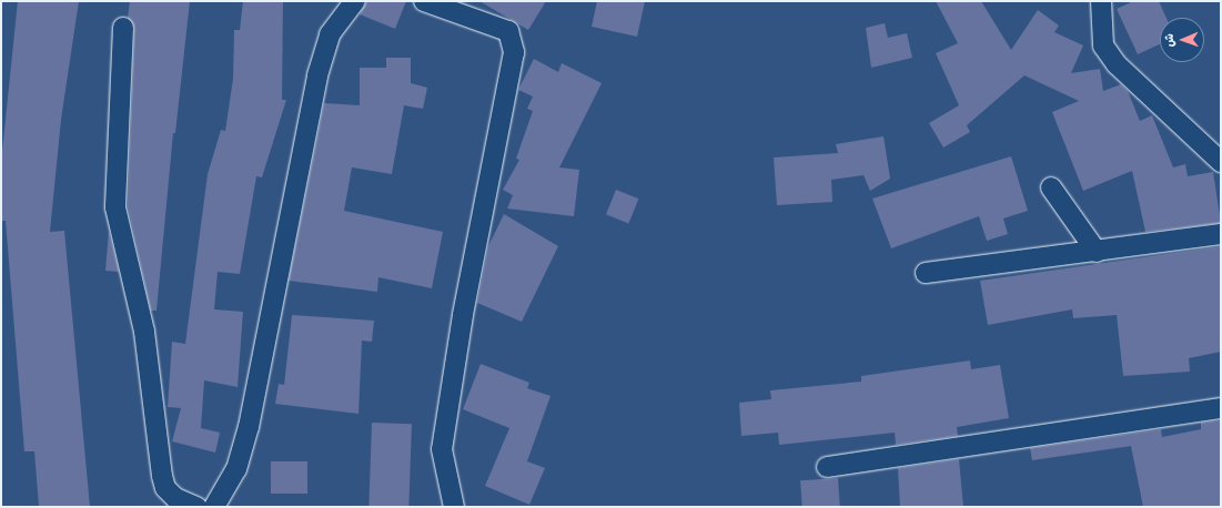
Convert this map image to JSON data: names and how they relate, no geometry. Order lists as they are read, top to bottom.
{
  "north": "left"
}
